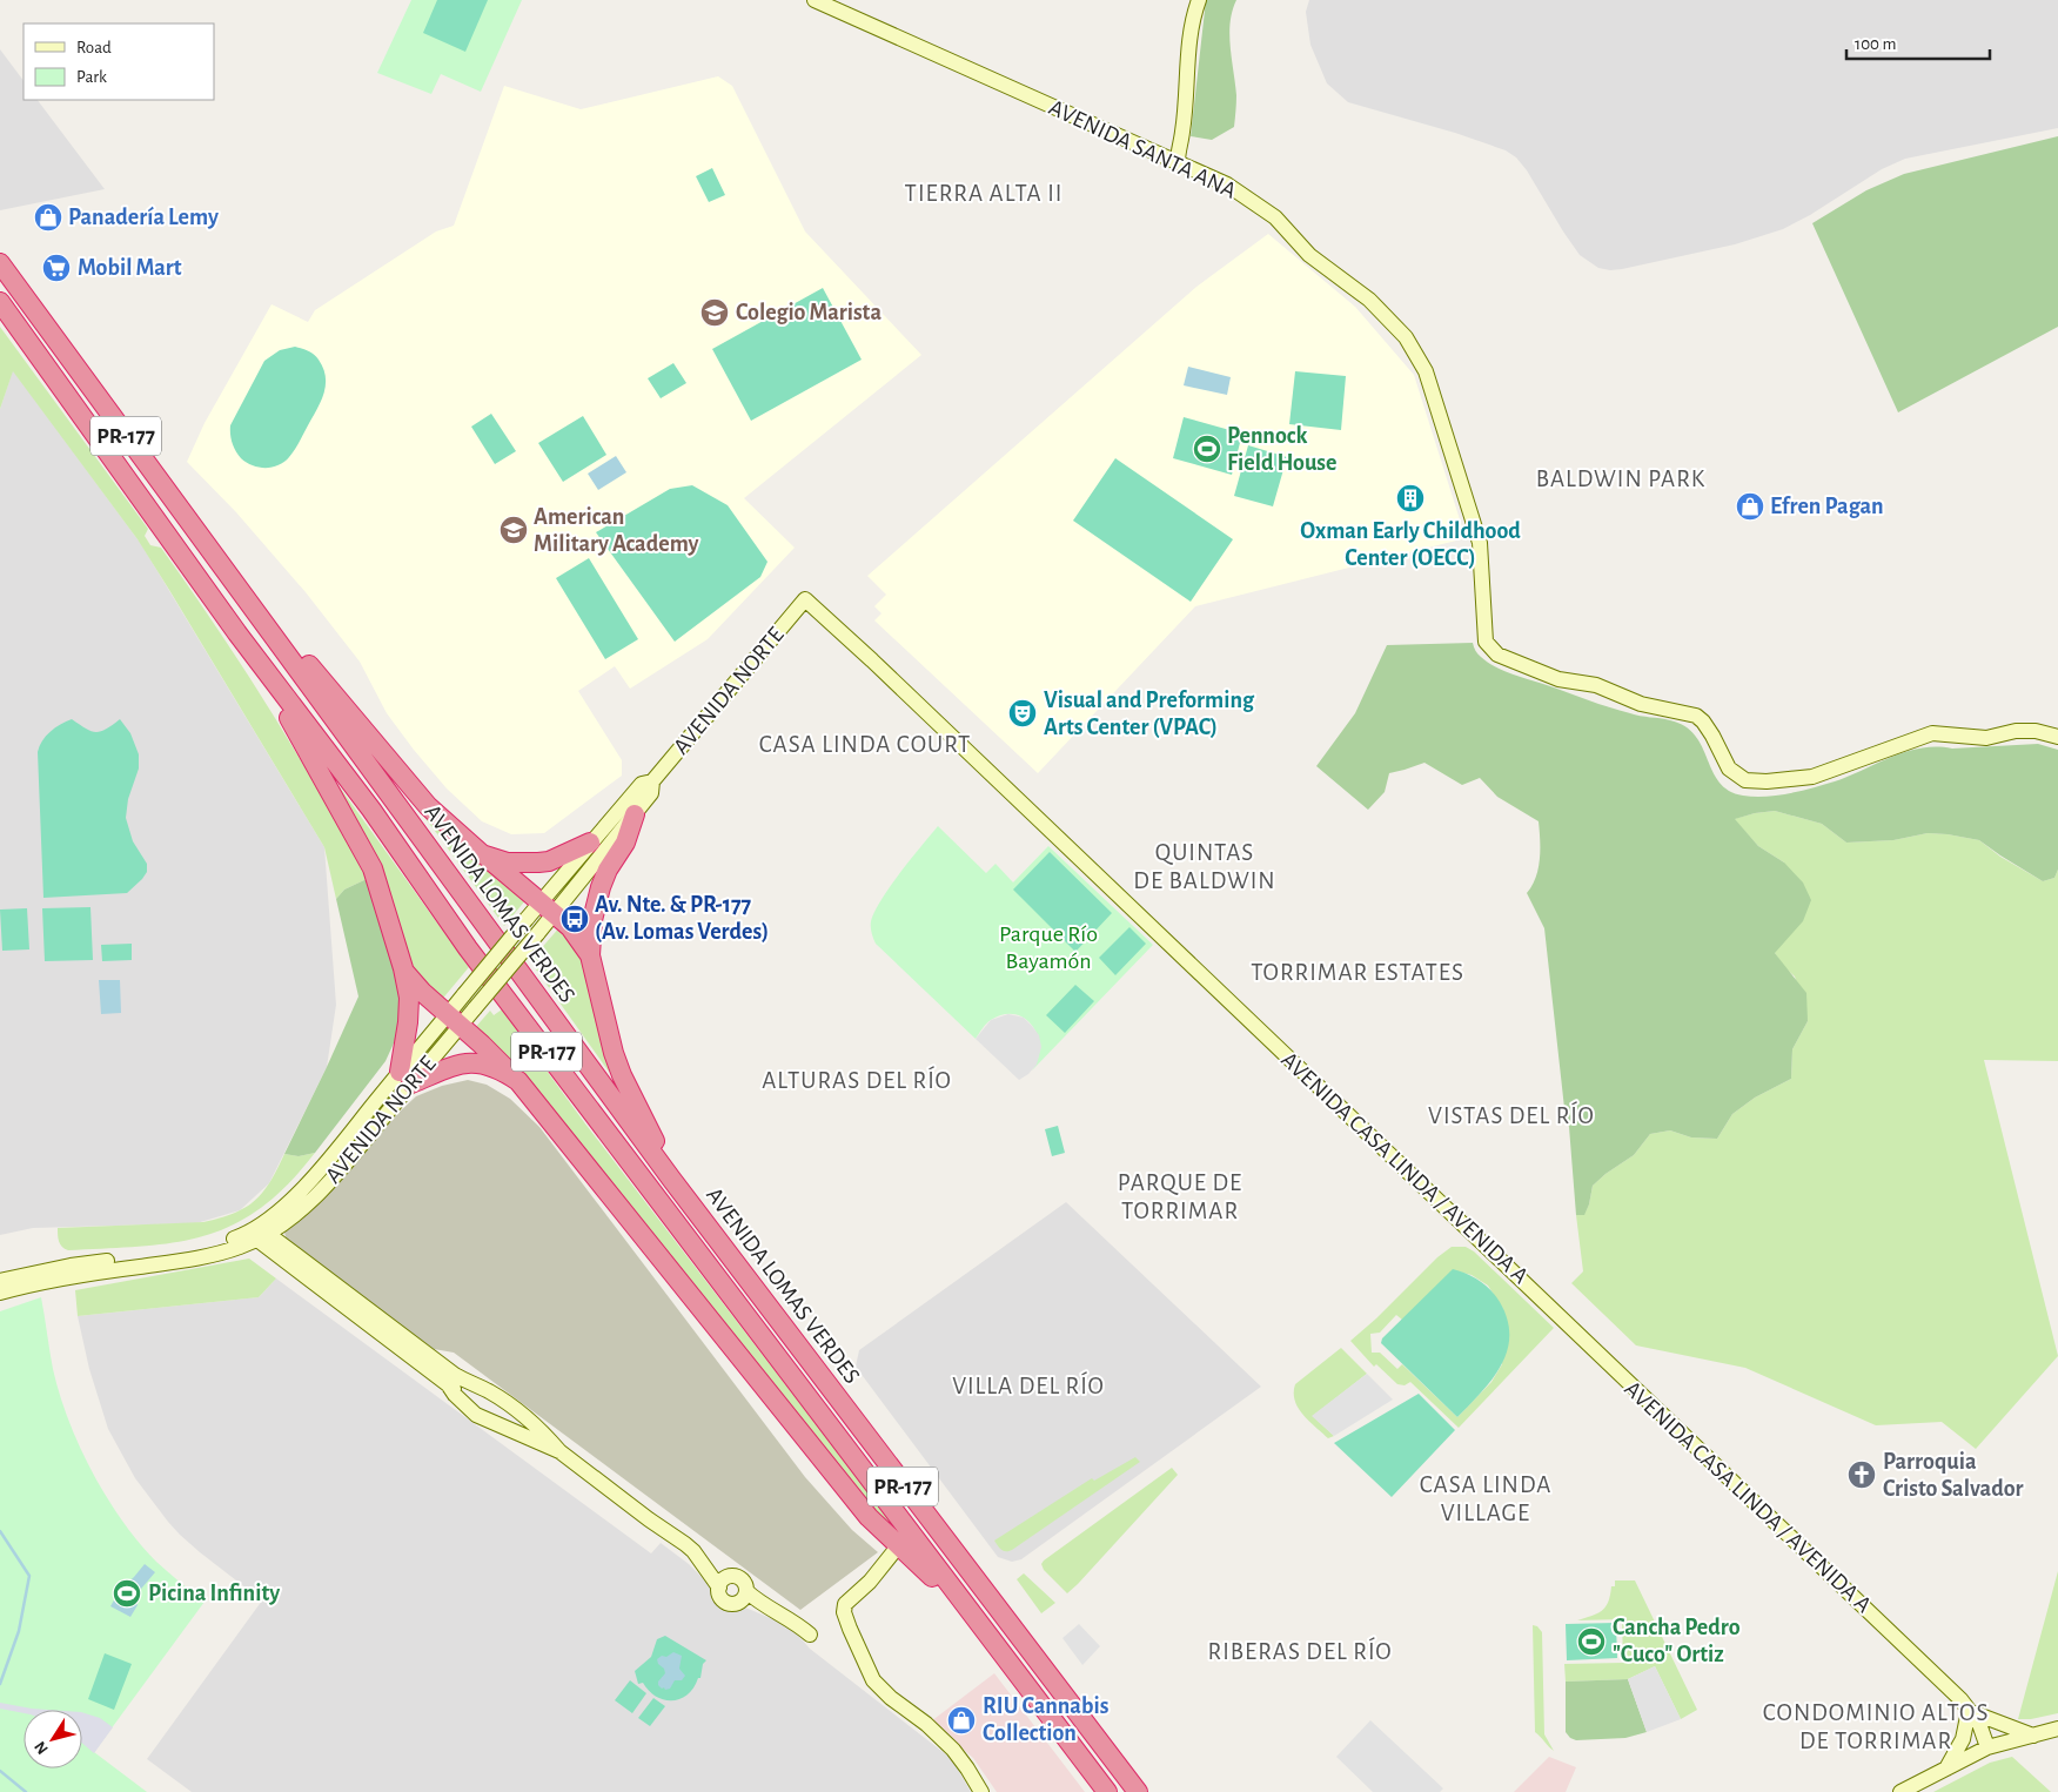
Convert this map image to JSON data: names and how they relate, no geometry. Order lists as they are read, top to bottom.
{
  "streets": {
    "highway": ["PR-177", "AVENIDA LOMAS VERDES"],
    "street": ["AVENIDA SANTA ANA", "AVENIDA NORTE", "AVENIDA CASA LINDA / AVENIDA A"]
  },
  "crossings": [
    ["AVENIDA NORTE", "AVENIDA CASA LINDA / AVENIDA A"]
  ],
  "districts": [
    "TIERRA ALTA II",
    "BALDWIN PARK",
    "CASA LINDA COURT",
    "QUINTAS DE BALDWIN",
    "TORRIMAR ESTATES",
    "ALTURAS DEL RÍO",
    "VISTAS DEL RÍO",
    "PARQUE DE TORRIMAR",
    "VILLA DEL RÍO",
    "CASA LINDA VILLAGE",
    "RIBERAS DEL RÍO",
    "CONDOMINIO ALTOS DE TORRIMAR"
  ],
  "parks": ["Parque Río Bayamón"],
  "places": {
    "shop": ["Panadería Lemy", "Efren Pagan", "RIU Cannabis Collection"],
    "supermarket": ["Mobil Mart"],
    "school or university": ["Colegio Marista", "American Military Academy"],
    "sports": ["Pennock Field House", "Picina Infinity", "Cancha Pedro \"Cuco\" Ortiz"],
    "building": ["Oxman Early Childhood Center (OECC)"],
    "theatre": ["Visual and Preforming Arts Center (VPAC)"],
    "bus stop": ["Av. Nte. & PR-177 (Av. Lomas Verdes)"],
    "church": ["Parroquia Cristo Salvador"]
  },
  "legend": ["Road", "Park"],
  "scale_bar": "100 m",
  "north": "bottom left"
}
